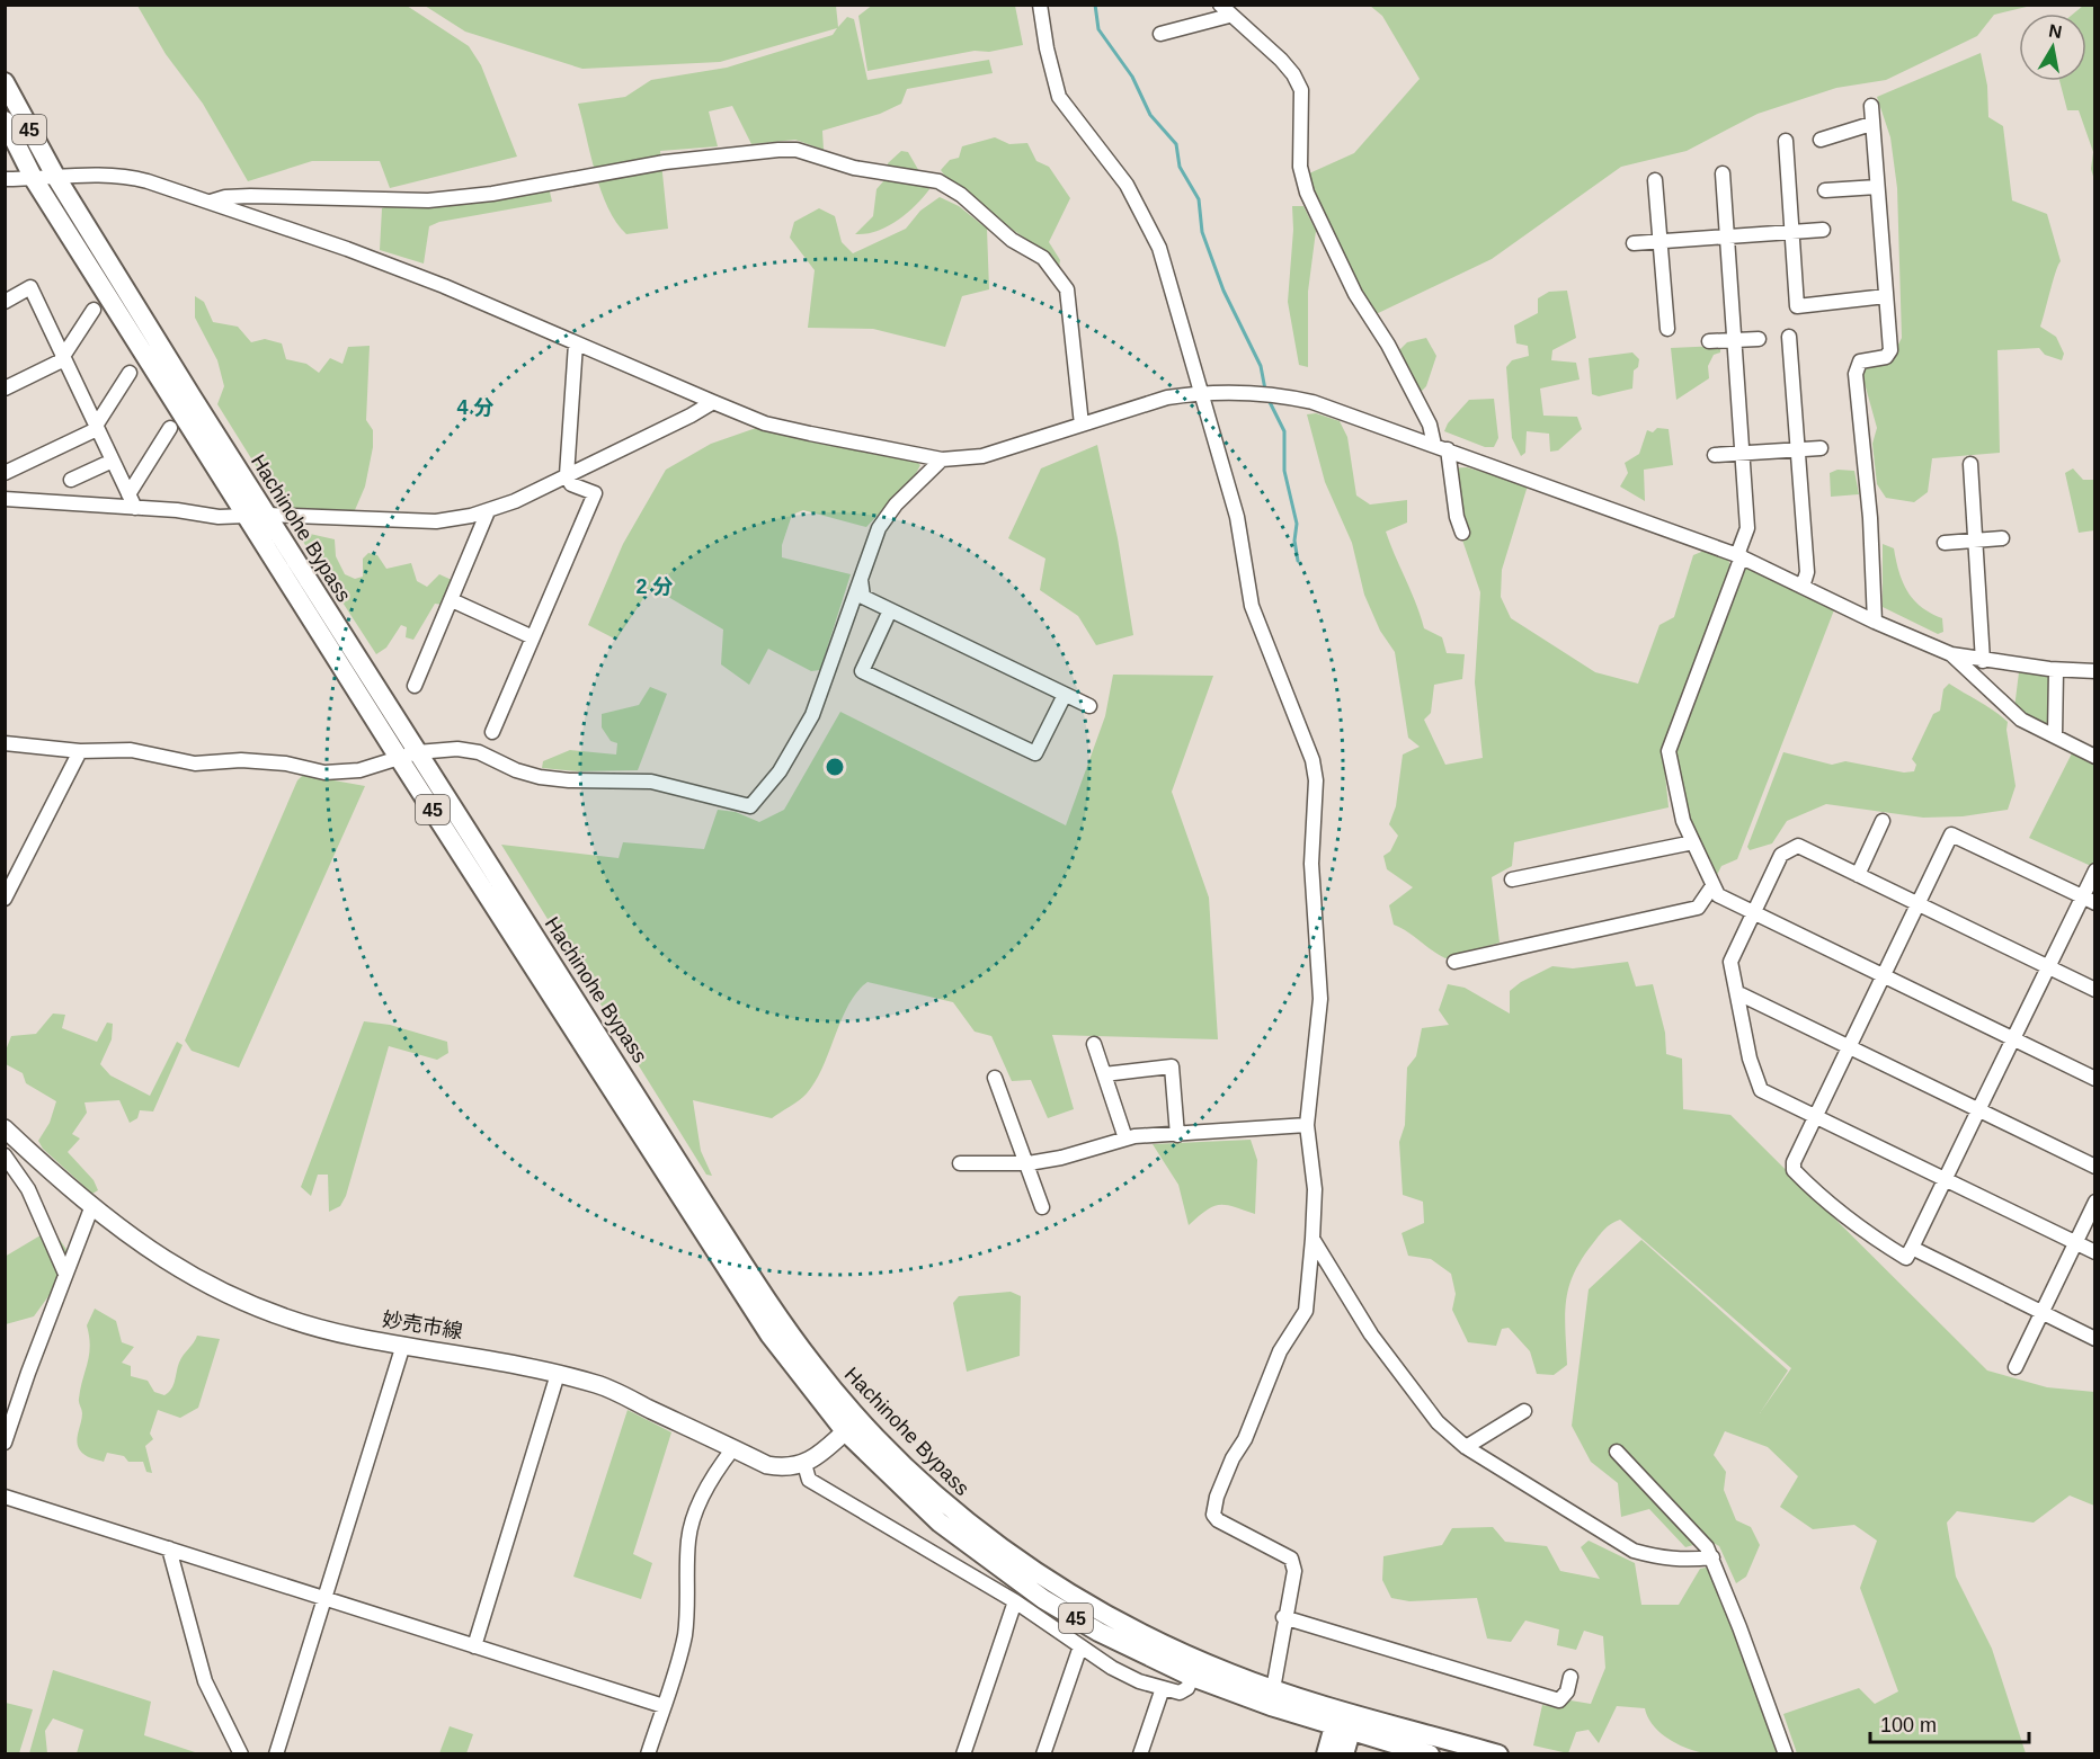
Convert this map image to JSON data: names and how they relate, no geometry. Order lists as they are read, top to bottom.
{
  "streets": {
    "highway": ["45", "Hachinohe Bypass"],
    "main road": ["妙売市線"]
  },
  "crossings": [
    ["45", "Hachinohe Bypass"]
  ],
  "scale_bar": "100 m",
  "north": "top",
  "rings": ["4 分", "2 分"]
}
